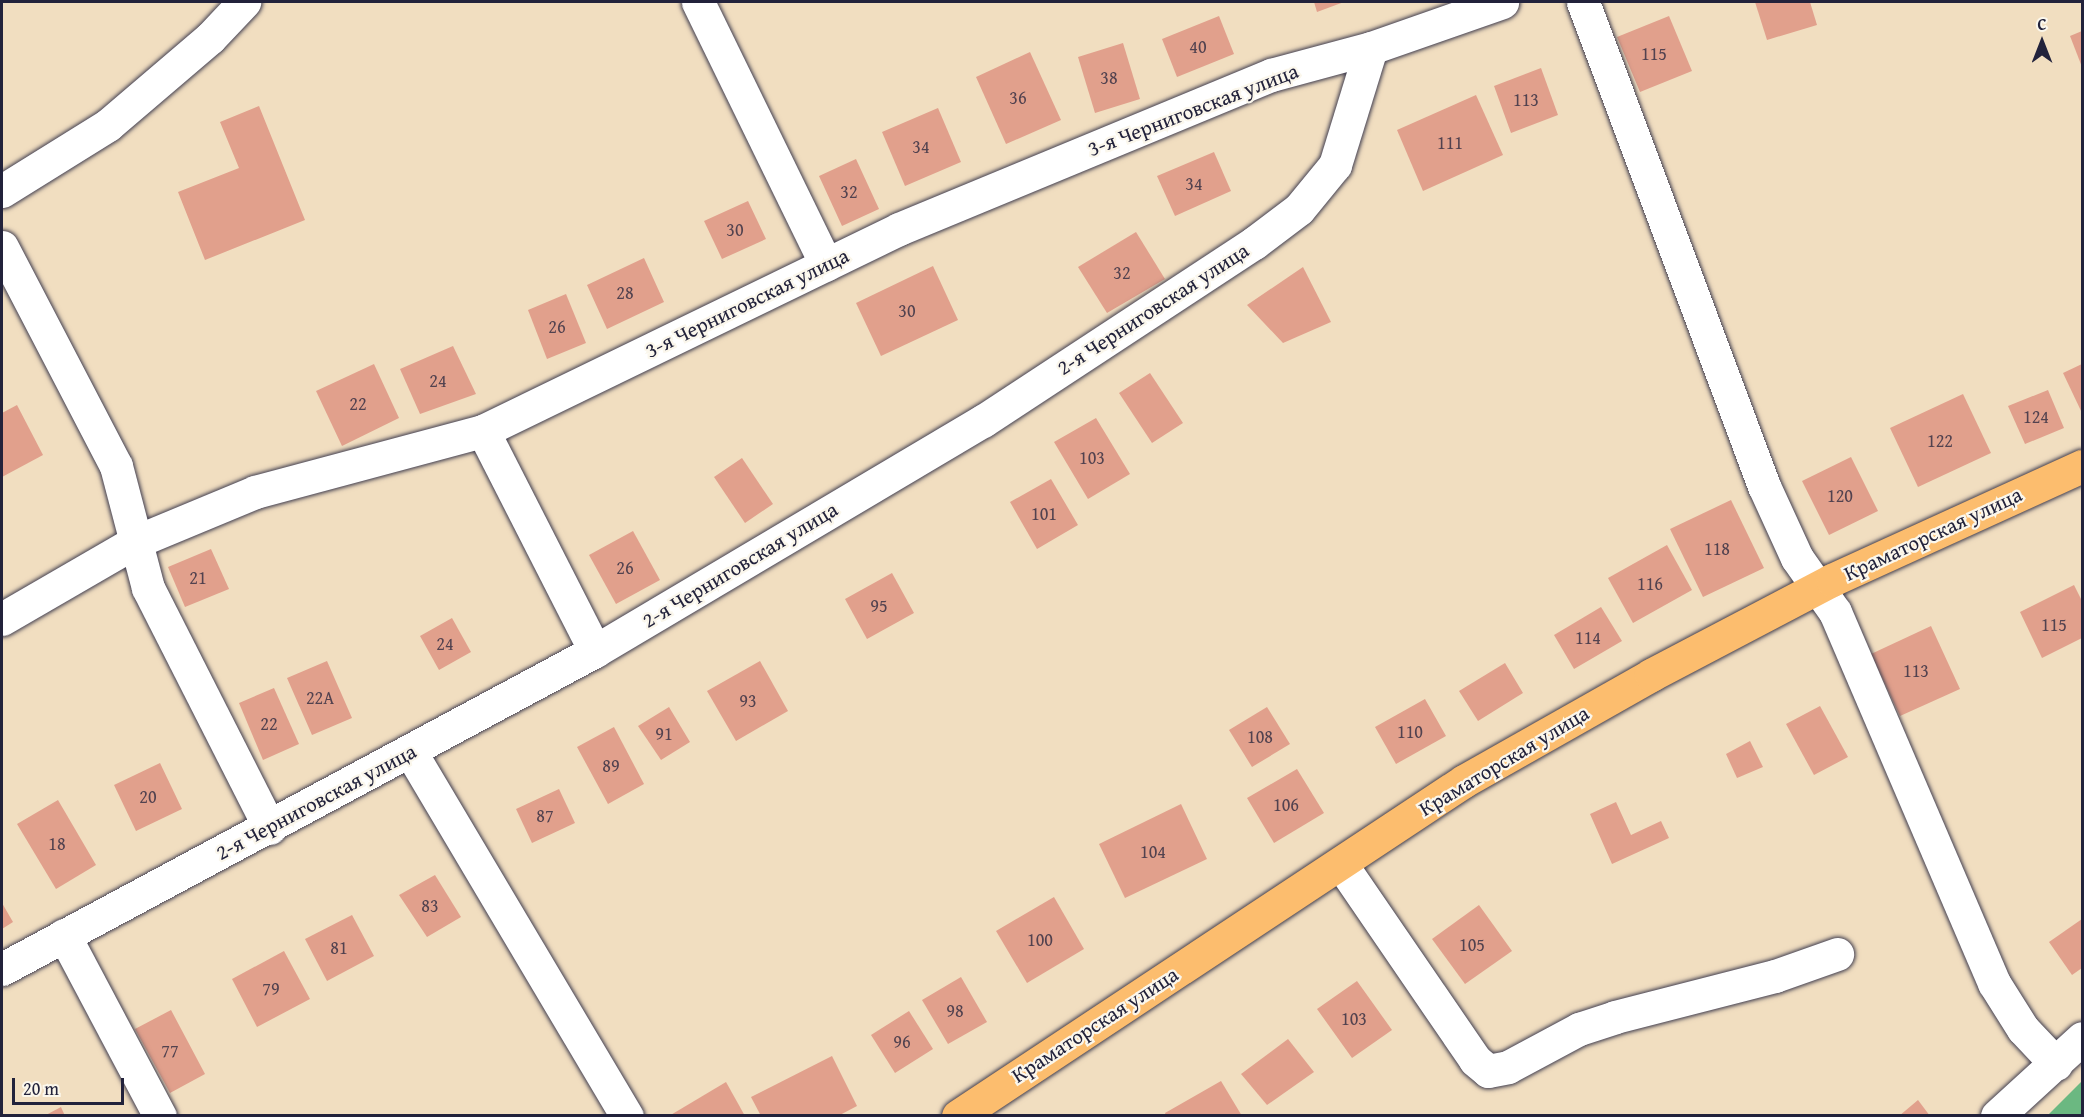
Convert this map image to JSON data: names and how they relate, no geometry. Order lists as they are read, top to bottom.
{
  "streets": {
    "main road": ["Краматорская улица"],
    "street": ["3-я Черниговская улица", "2-я Черниговская улица"]
  },
  "crossings": [
    ["3-я Черниговская улица", "2-я Черниговская улица"]
  ],
  "house_numbers": [
    "40",
    "115",
    "38",
    "36",
    "113",
    "111",
    "34",
    "34",
    "32",
    "30",
    "32",
    "28",
    "30",
    "26",
    "24",
    "22",
    "124",
    "122",
    "103",
    "120",
    "101",
    "118",
    "26",
    "21",
    "116",
    "95",
    "115",
    "114",
    "24",
    "113",
    "22А",
    "93",
    "22",
    "110",
    "91",
    "108",
    "89",
    "20",
    "106",
    "87",
    "18",
    "104",
    "83",
    "100",
    "105",
    "81",
    "79",
    "98",
    "103",
    "96",
    "77"
  ],
  "scale_bar": "20 m",
  "north": "top"
}
